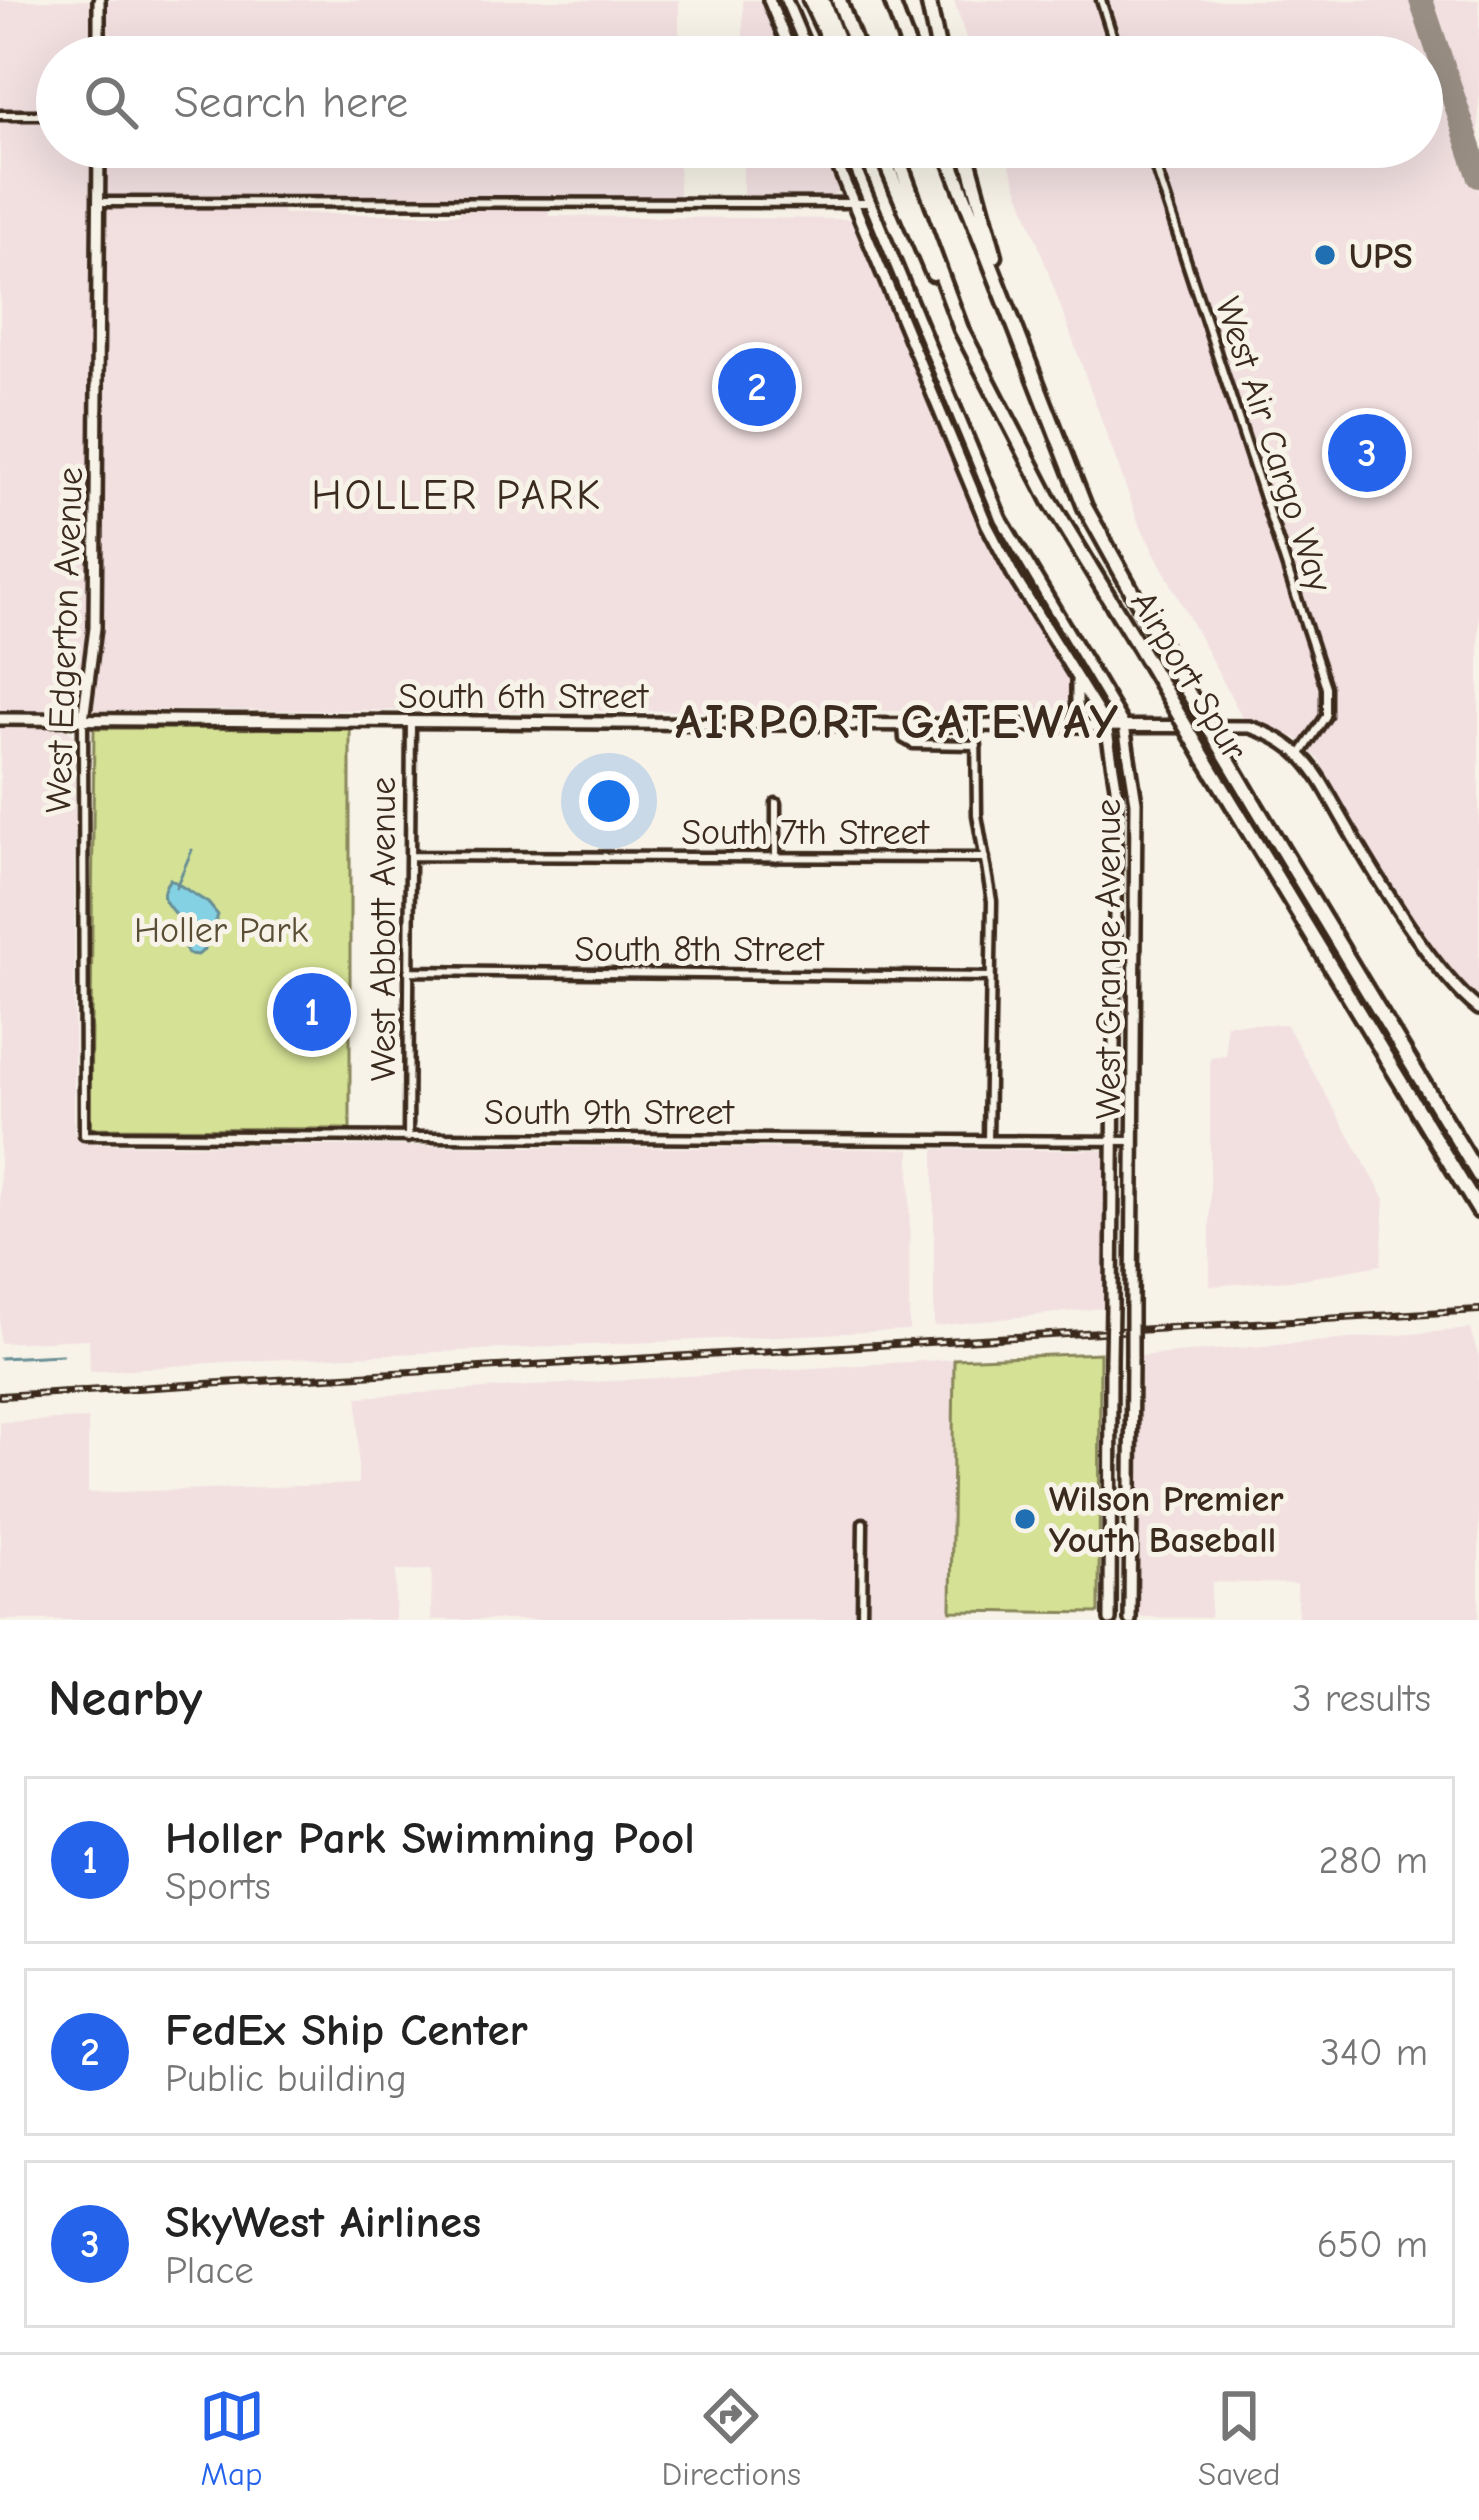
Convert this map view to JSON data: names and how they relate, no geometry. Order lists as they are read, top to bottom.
{
  "streets": {
    "highway": ["Airport Spur"],
    "street": [
      "West Air Cargo Way",
      "West Edgerton Avenue",
      "South 6th Street",
      "South 7th Street",
      "West Abbott Avenue",
      "South 8th Street",
      "West Grange Avenue",
      "South 9th Street"
    ]
  },
  "crossings": [
    ["West Air Cargo Way", "South 6th Street"],
    ["West Edgerton Avenue", "South 6th Street"],
    ["West Edgerton Avenue", "South 9th Street"],
    ["South 6th Street", "West Abbott Avenue"],
    ["South 6th Street", "West Grange Avenue"],
    ["South 7th Street", "West Abbott Avenue"],
    ["West Abbott Avenue", "South 8th Street"],
    ["West Abbott Avenue", "South 9th Street"],
    ["West Grange Avenue", "South 9th Street"]
  ],
  "districts": ["HOLLER PARK", "AIRPORT GATEWAY"],
  "parks": ["Holler Park"],
  "places": ["UPS", "Wilson Premier Youth Baseball"],
  "page": {
    "search": "Search here",
    "pins": ["2", "3", "1"],
    "heading": ["Nearby", "3 results"],
    "list": [
      {
        "mark": "1",
        "name": "Holler Park Swimming Pool",
        "note": "Sports",
        "value": "280 m"
      },
      {
        "mark": "2",
        "name": "FedEx Ship Center",
        "note": "Public building",
        "value": "340 m"
      },
      {
        "mark": "3",
        "name": "SkyWest Airlines",
        "note": "Place",
        "value": "650 m"
      }
    ],
    "nav": ["Map", "Directions", "Saved"]
  }
}
